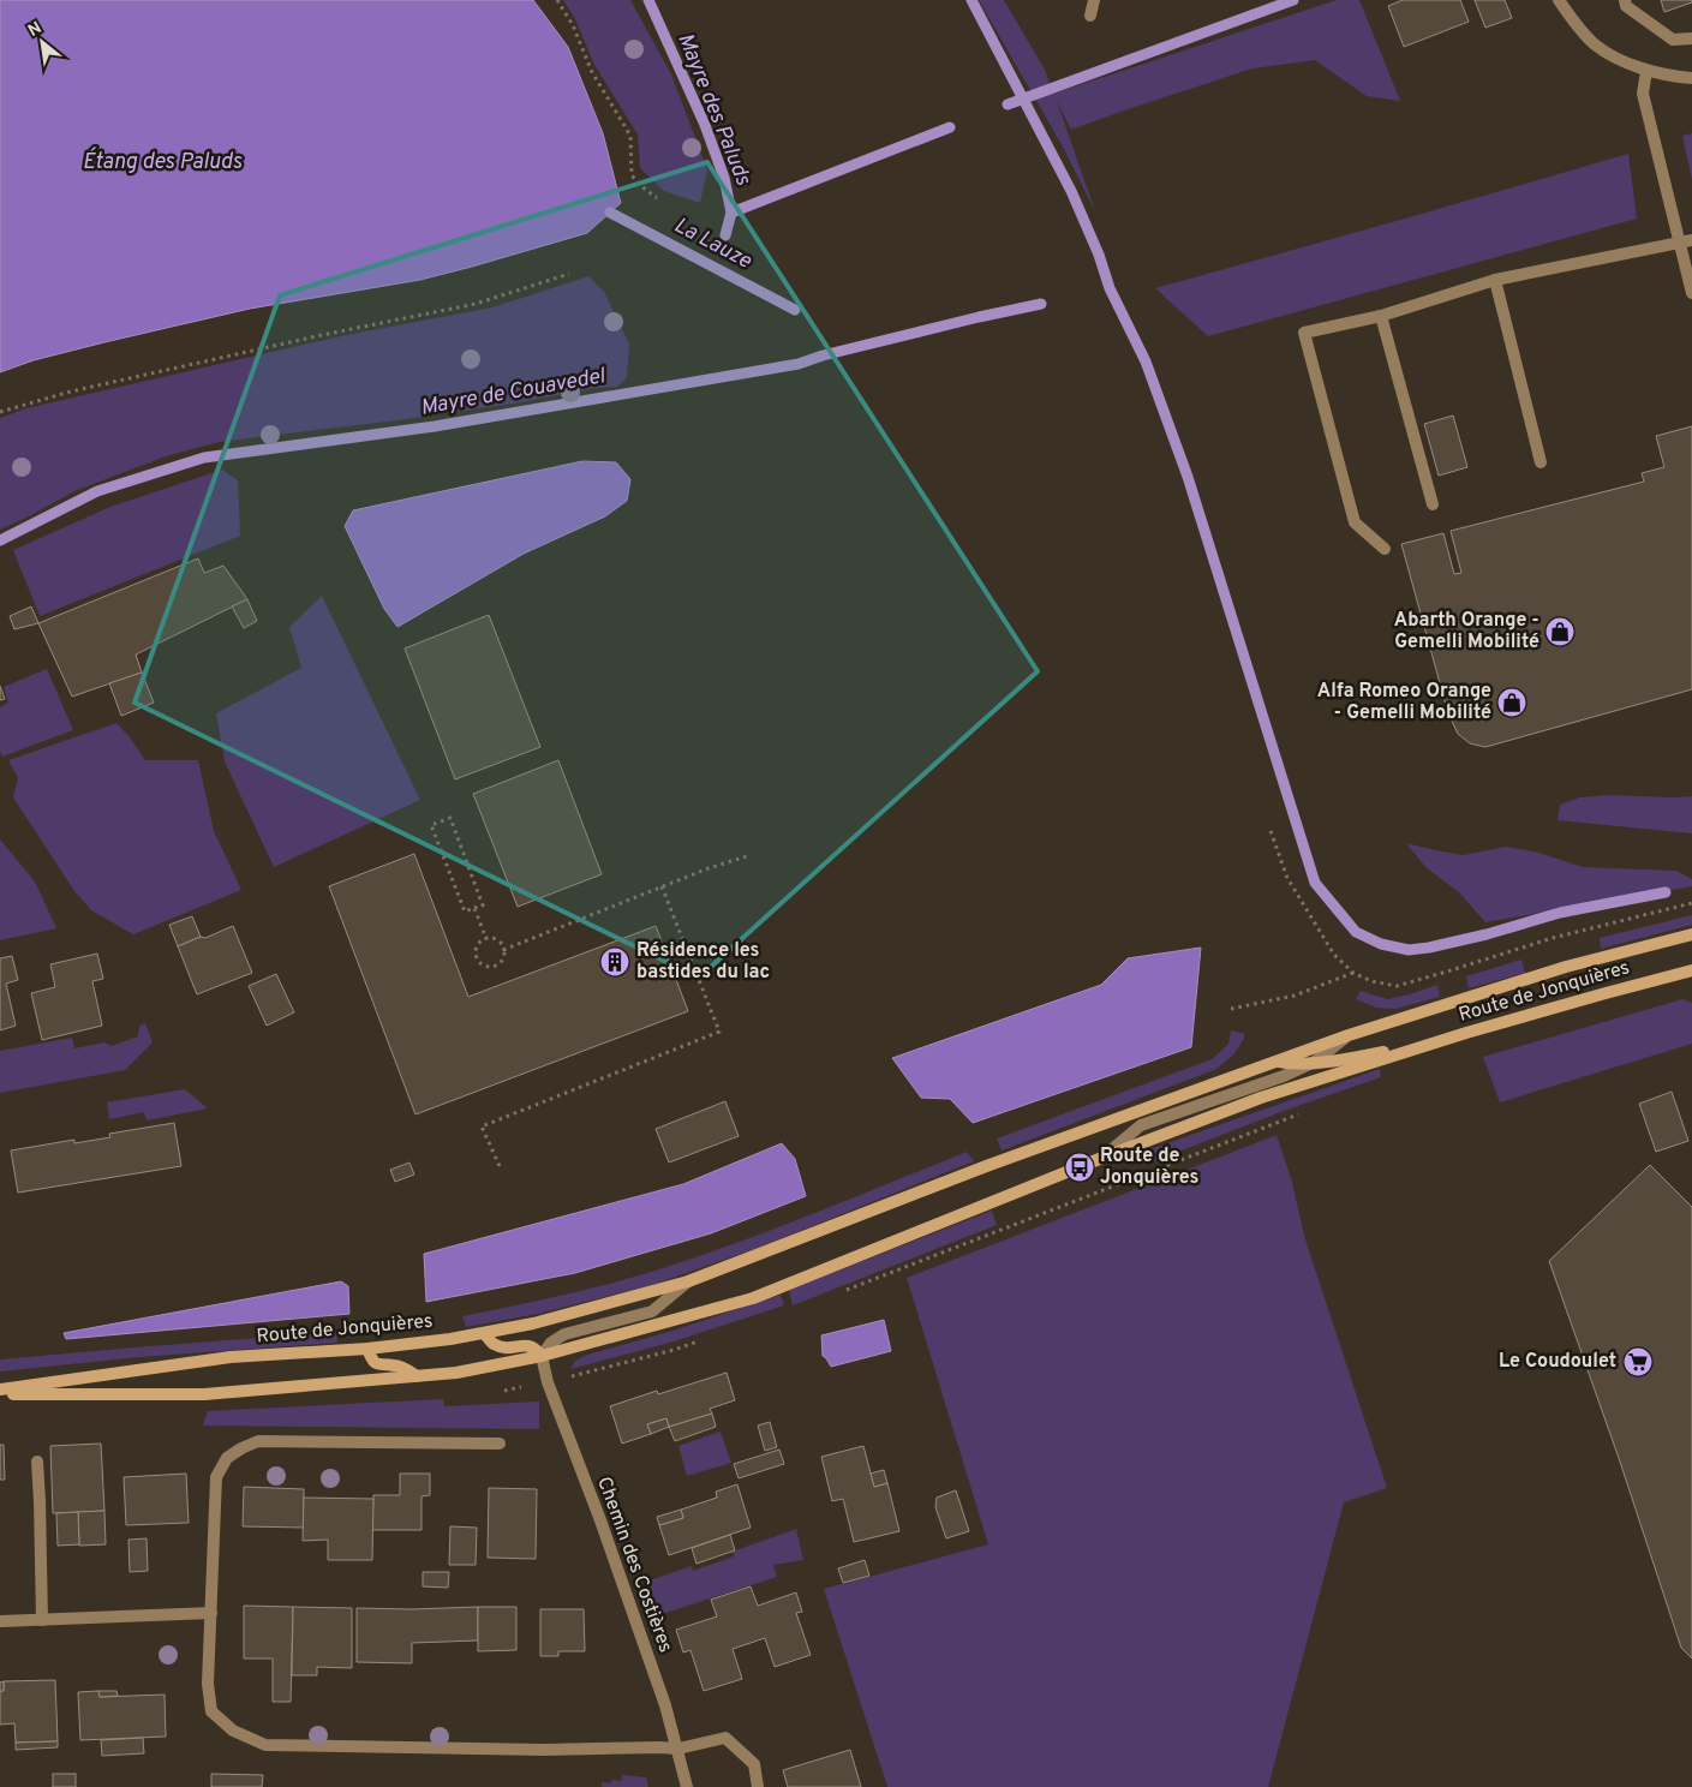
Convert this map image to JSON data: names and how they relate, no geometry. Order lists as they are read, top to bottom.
{
  "streets": {
    "main road": ["Route de Jonquières"],
    "street": ["Chemin des Costières"]
  },
  "crossings": [
    ["Route de Jonquières", "Chemin des Costières"]
  ],
  "water": [
    "Mayre des Paluds",
    "Étang des Paluds",
    "La Lauze",
    "Mayre de Couavedel"
  ],
  "places": {
    "shop": ["Abarth Orange - Gemelli Mobilité", "Alfa Romeo Orange - Gemelli Mobilité"],
    "building": ["Résidence les bastides du lac"],
    "bus stop": ["Route de Jonquières"],
    "supermarket": ["Le Coudoulet"]
  },
  "north": "top left"
}
